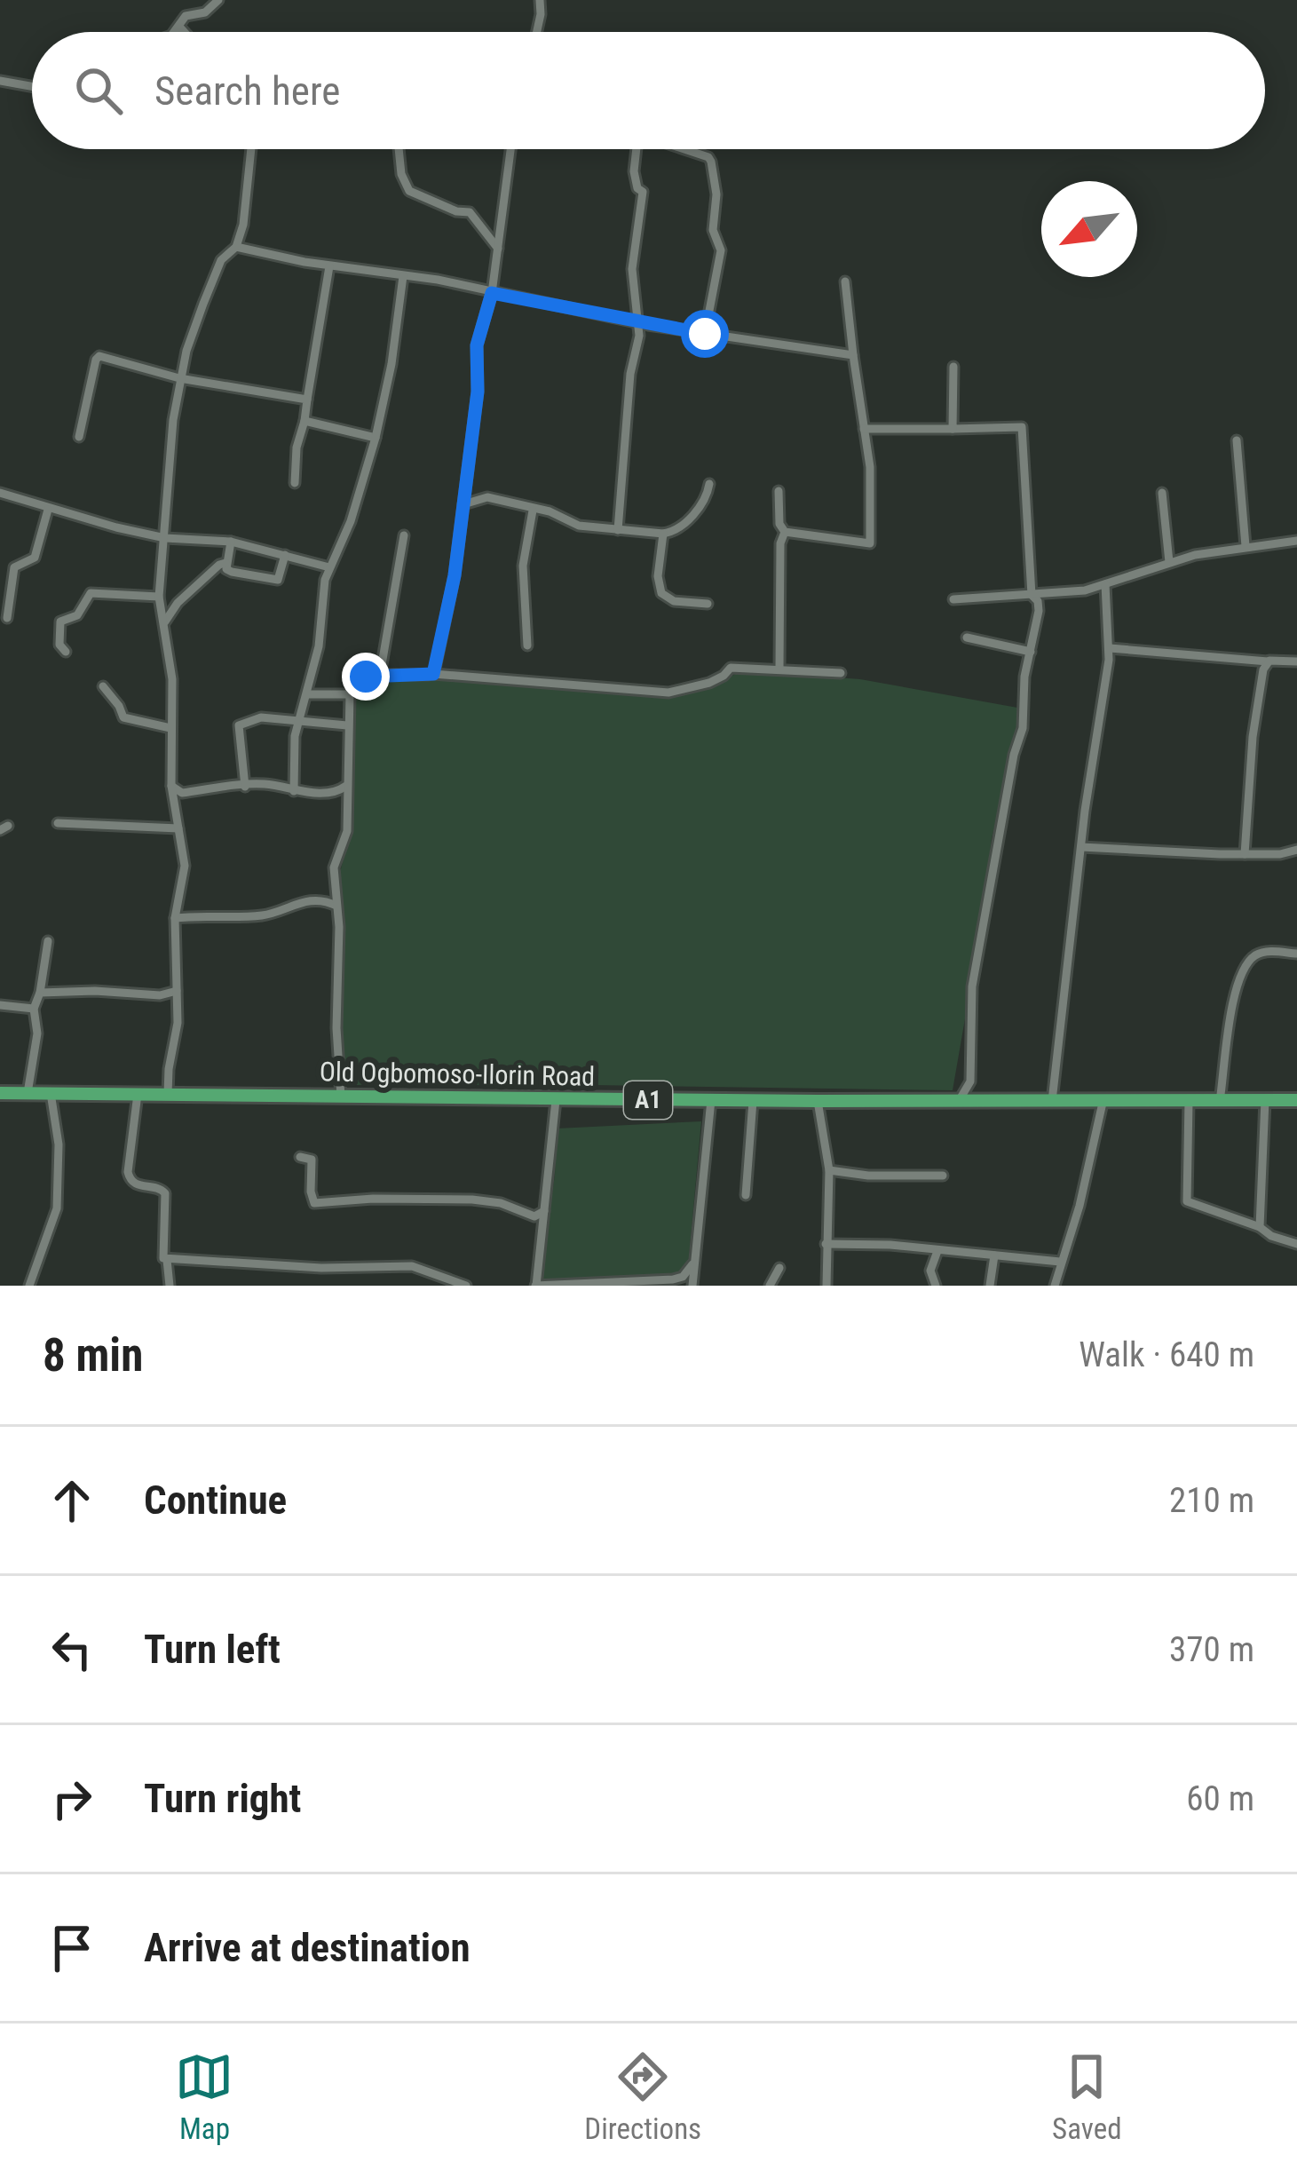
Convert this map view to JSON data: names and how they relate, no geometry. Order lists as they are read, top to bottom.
{
  "streets": {
    "highway": ["Old Ogbomoso-Ilorin Road", "A1"]
  },
  "north": "bottom left",
  "page": {
    "search": "Search here",
    "heading": ["8 min", "Walk · 640 m"],
    "list": [
      ["Continue", "210 m"],
      ["Turn left", "370 m"],
      ["Turn right", "60 m"],
      "Arrive at destination"
    ],
    "nav": ["Map", "Directions", "Saved"]
  }
}
